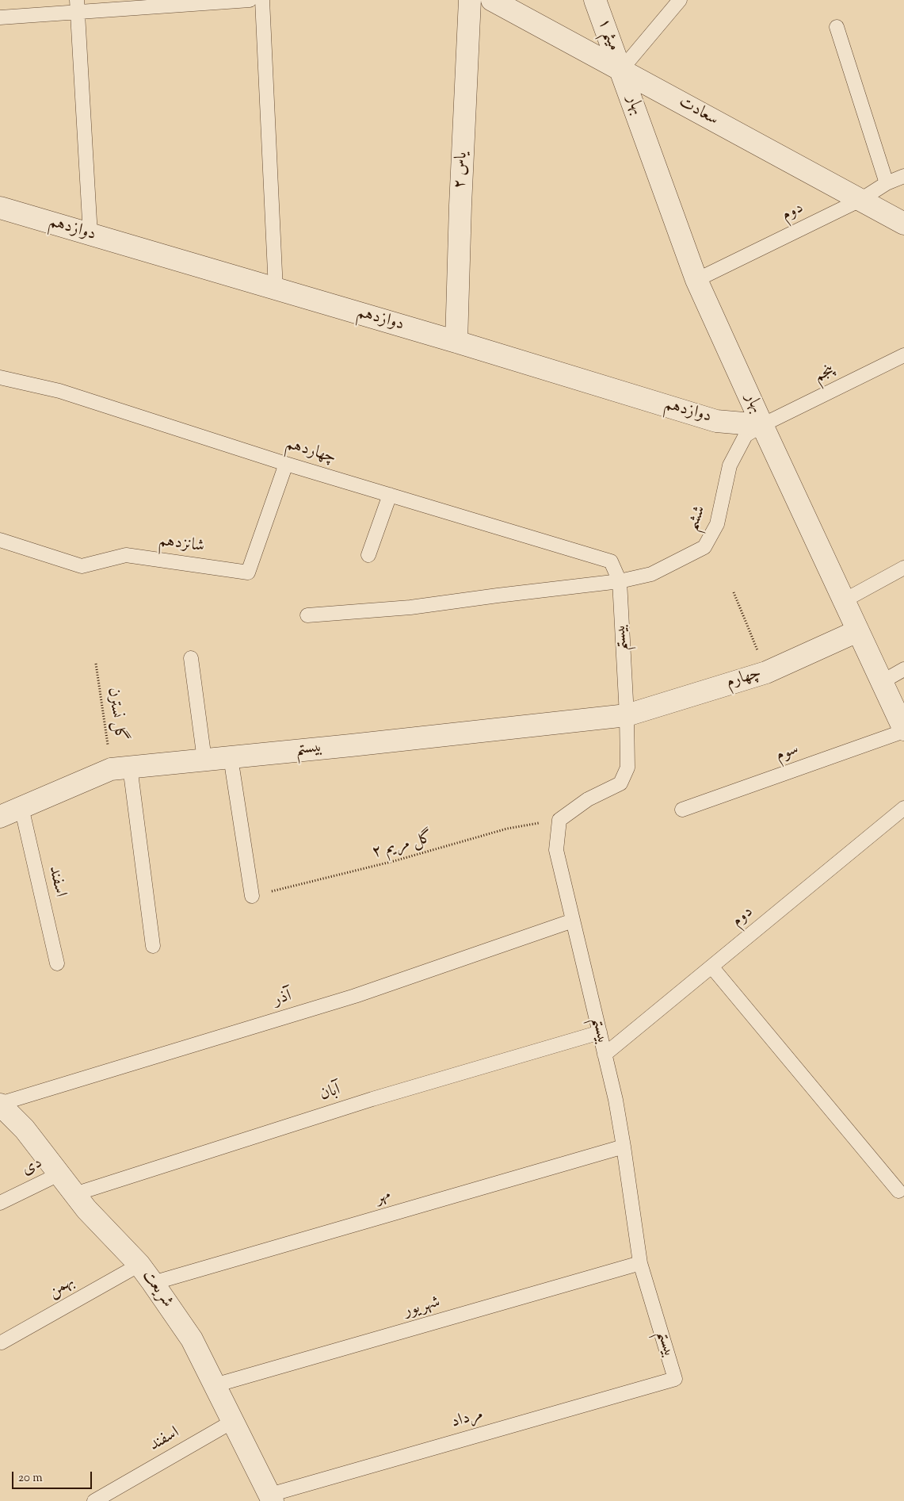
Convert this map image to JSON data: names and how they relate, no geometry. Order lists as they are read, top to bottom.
{
  "streets": {
    "street": [
      "میثم ۱",
      "بهار",
      "سعادت",
      "یاس ۲",
      "دوازدهم",
      "بیستم",
      "چهارم",
      "شریعت"
    ],
    "lane": [
      "دوم",
      "پنجم",
      "چهاردهم",
      "ششم",
      "شانزدهم",
      "سوم",
      "اسفند",
      "آذر",
      "آبان",
      "دی",
      "مهر",
      "بهمن",
      "شهریور",
      "مرداد"
    ],
    "path": ["گل نسترن", "گل مریم ۲"]
  },
  "crossings": [
    ["میثم ۱", "بهار"],
    ["میثم ۱", "سعادت"],
    ["بهار", "سعادت"],
    ["بهار", "دوم"],
    ["بهار", "دوازدهم"],
    ["بهار", "پنجم"],
    ["بهار", "ششم"],
    ["بهار", "چهارم"],
    ["بهار", "سوم"],
    ["سعادت", "دوم"],
    ["یاس ۲", "دوازدهم"],
    ["دوم", "بیستم"],
    ["دوازدهم", "پنجم"],
    ["دوازدهم", "ششم"],
    ["پنجم", "ششم"],
    ["چهاردهم", "شانزدهم"],
    ["چهاردهم", "بیستم"],
    ["ششم", "بیستم"],
    ["بیستم", "چهارم"],
    ["بیستم", "گل نسترن"],
    ["بیستم", "گل مریم ۲"],
    ["بیستم", "اسفند"],
    ["بیستم", "آذر"],
    ["بیستم", "آبان"],
    ["بیستم", "مهر"],
    ["بیستم", "شهریور"],
    ["بیستم", "مرداد"],
    ["اسفند", "شریعت"],
    ["آذر", "شریعت"],
    ["آبان", "شریعت"],
    ["دی", "شریعت"],
    ["مهر", "شریعت"],
    ["بهمن", "شریعت"],
    ["شریعت", "شهریور"],
    ["شریعت", "مرداد"]
  ],
  "scale_bar": "20 m"
}
